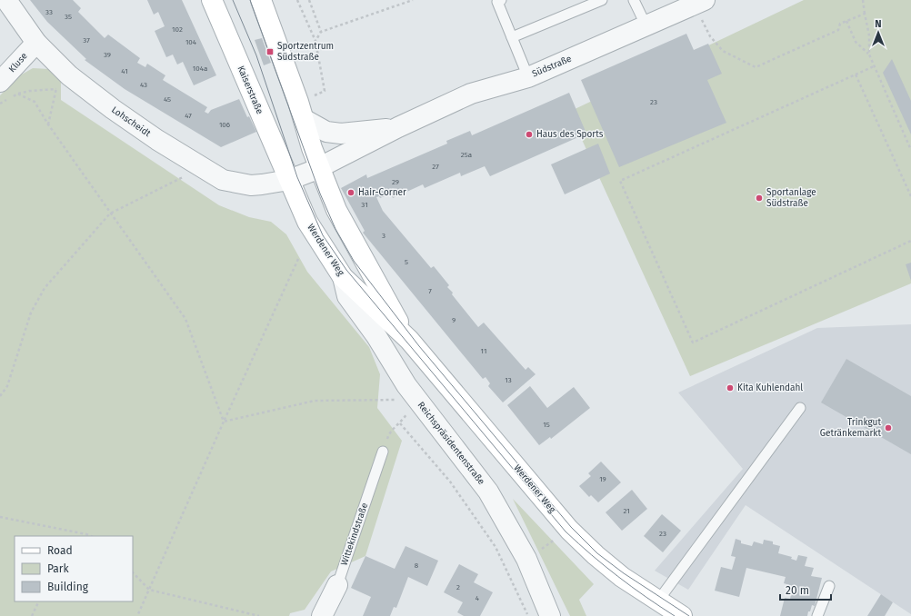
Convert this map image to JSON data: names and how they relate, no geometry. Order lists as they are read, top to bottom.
{
  "streets": {
    "main road": ["Kaiserstraße", "Werdener Weg"],
    "street": [
      "Kluse",
      "Südstraße",
      "Lohscheidt",
      "Reichspräsidentenstraße",
      "Wittekindstraße"
    ]
  },
  "crossings": [
    ["Kluse", "Lohscheidt"],
    ["Südstraße", "Kaiserstraße"],
    ["Südstraße", "Lohscheidt"],
    ["Südstraße", "Werdener Weg"],
    ["Kaiserstraße", "Lohscheidt"],
    ["Kaiserstraße", "Werdener Weg"],
    ["Lohscheidt", "Werdener Weg"],
    ["Werdener Weg", "Reichspräsidentenstraße"]
  ],
  "places": {
    "transit": ["Sportzentrum Südstraße"],
    "other": [
      "Haus des Sports",
      "Hair-Corner",
      "Sportanlage Südstraße",
      "Kita Kuhlendahl",
      "Trinkgut Getränkemarkt"
    ]
  },
  "house_numbers": [
    "33",
    "35",
    "102",
    "37",
    "104",
    "39",
    "104a",
    "41",
    "43",
    "45",
    "23",
    "47",
    "106",
    "25a",
    "27",
    "29",
    "31",
    "3",
    "5",
    "7",
    "9",
    "11",
    "13",
    "15",
    "19",
    "21",
    "23",
    "8",
    "2",
    "4"
  ],
  "legend": ["Road", "Park", "Building"],
  "scale_bar": "20 m",
  "north": "top"
}
